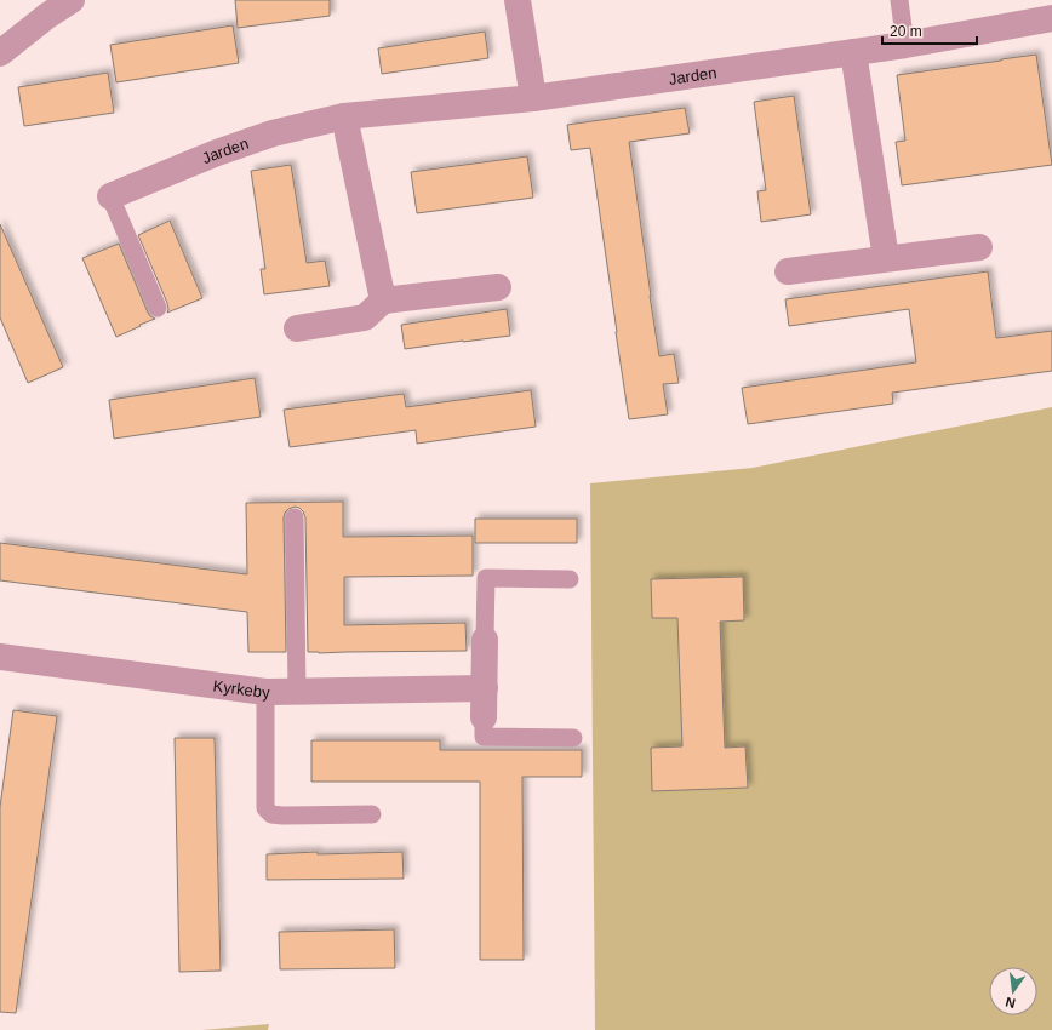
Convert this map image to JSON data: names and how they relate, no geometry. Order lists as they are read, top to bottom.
{
  "streets": {
    "street": ["Jarden", "Kyrkeby"]
  },
  "scale_bar": "20 m",
  "north": "bottom"
}
